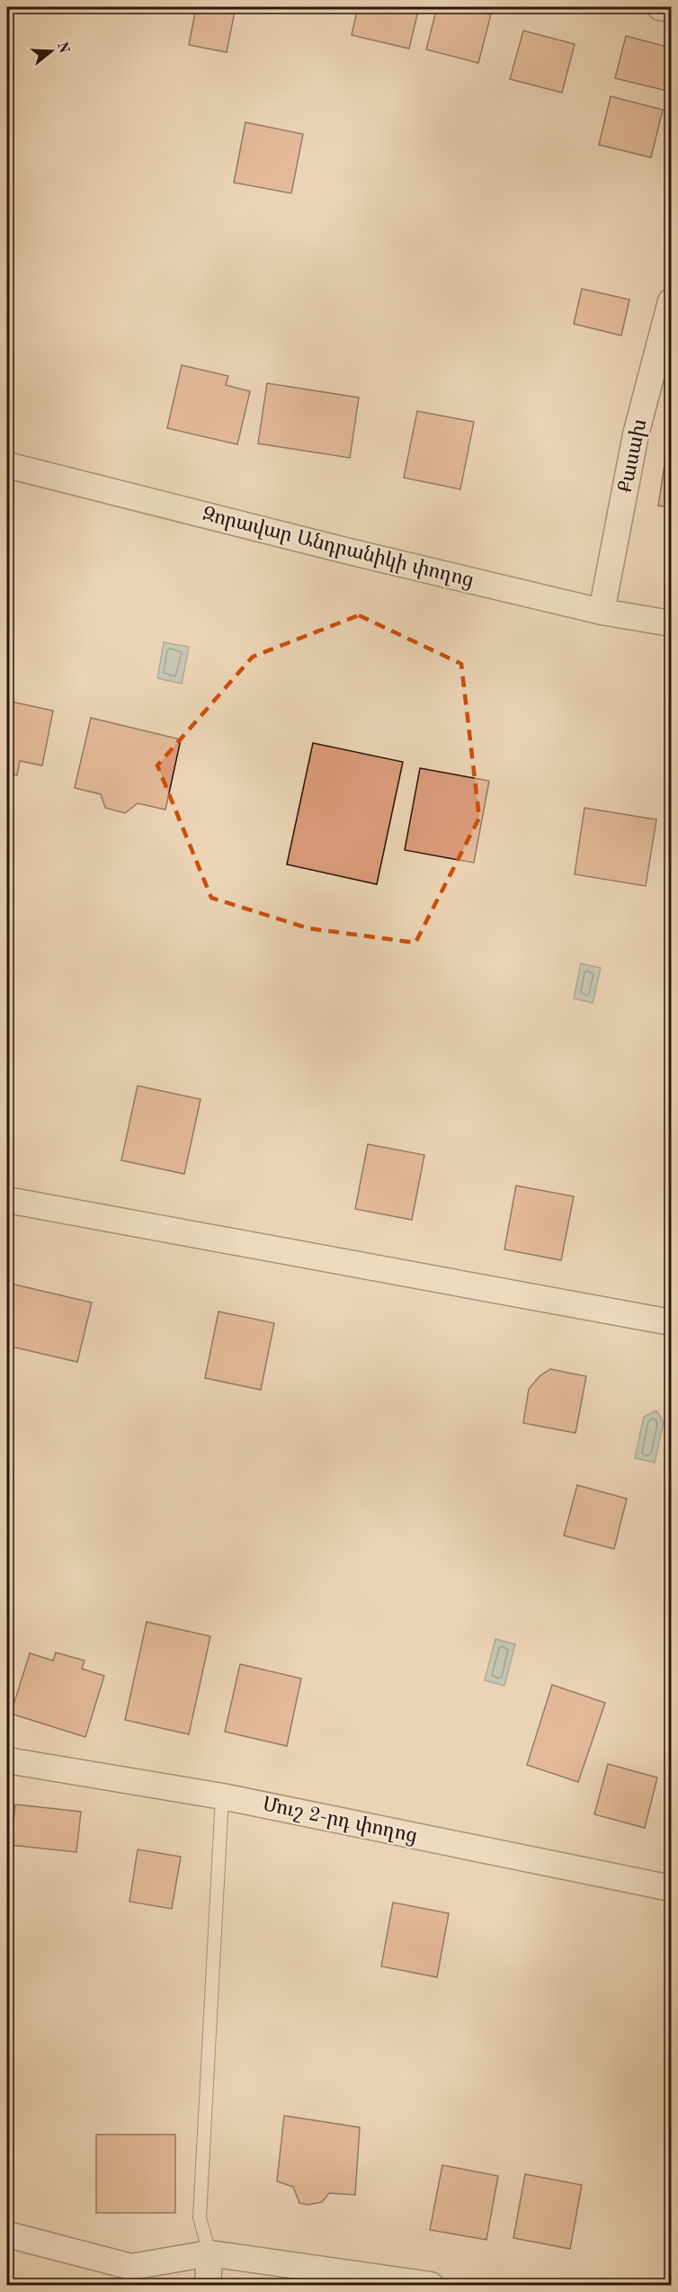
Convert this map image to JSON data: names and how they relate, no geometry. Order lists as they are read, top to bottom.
{
  "streets": {
    "street": ["Քասախ", "Զորավար Անդրանիկի փողոց", "Մուշ 2-րդ փողոց"]
  },
  "crossings": [
    ["Քասախ", "Զորավար Անդրանիկի փողոց"]
  ],
  "north": "right"
}
